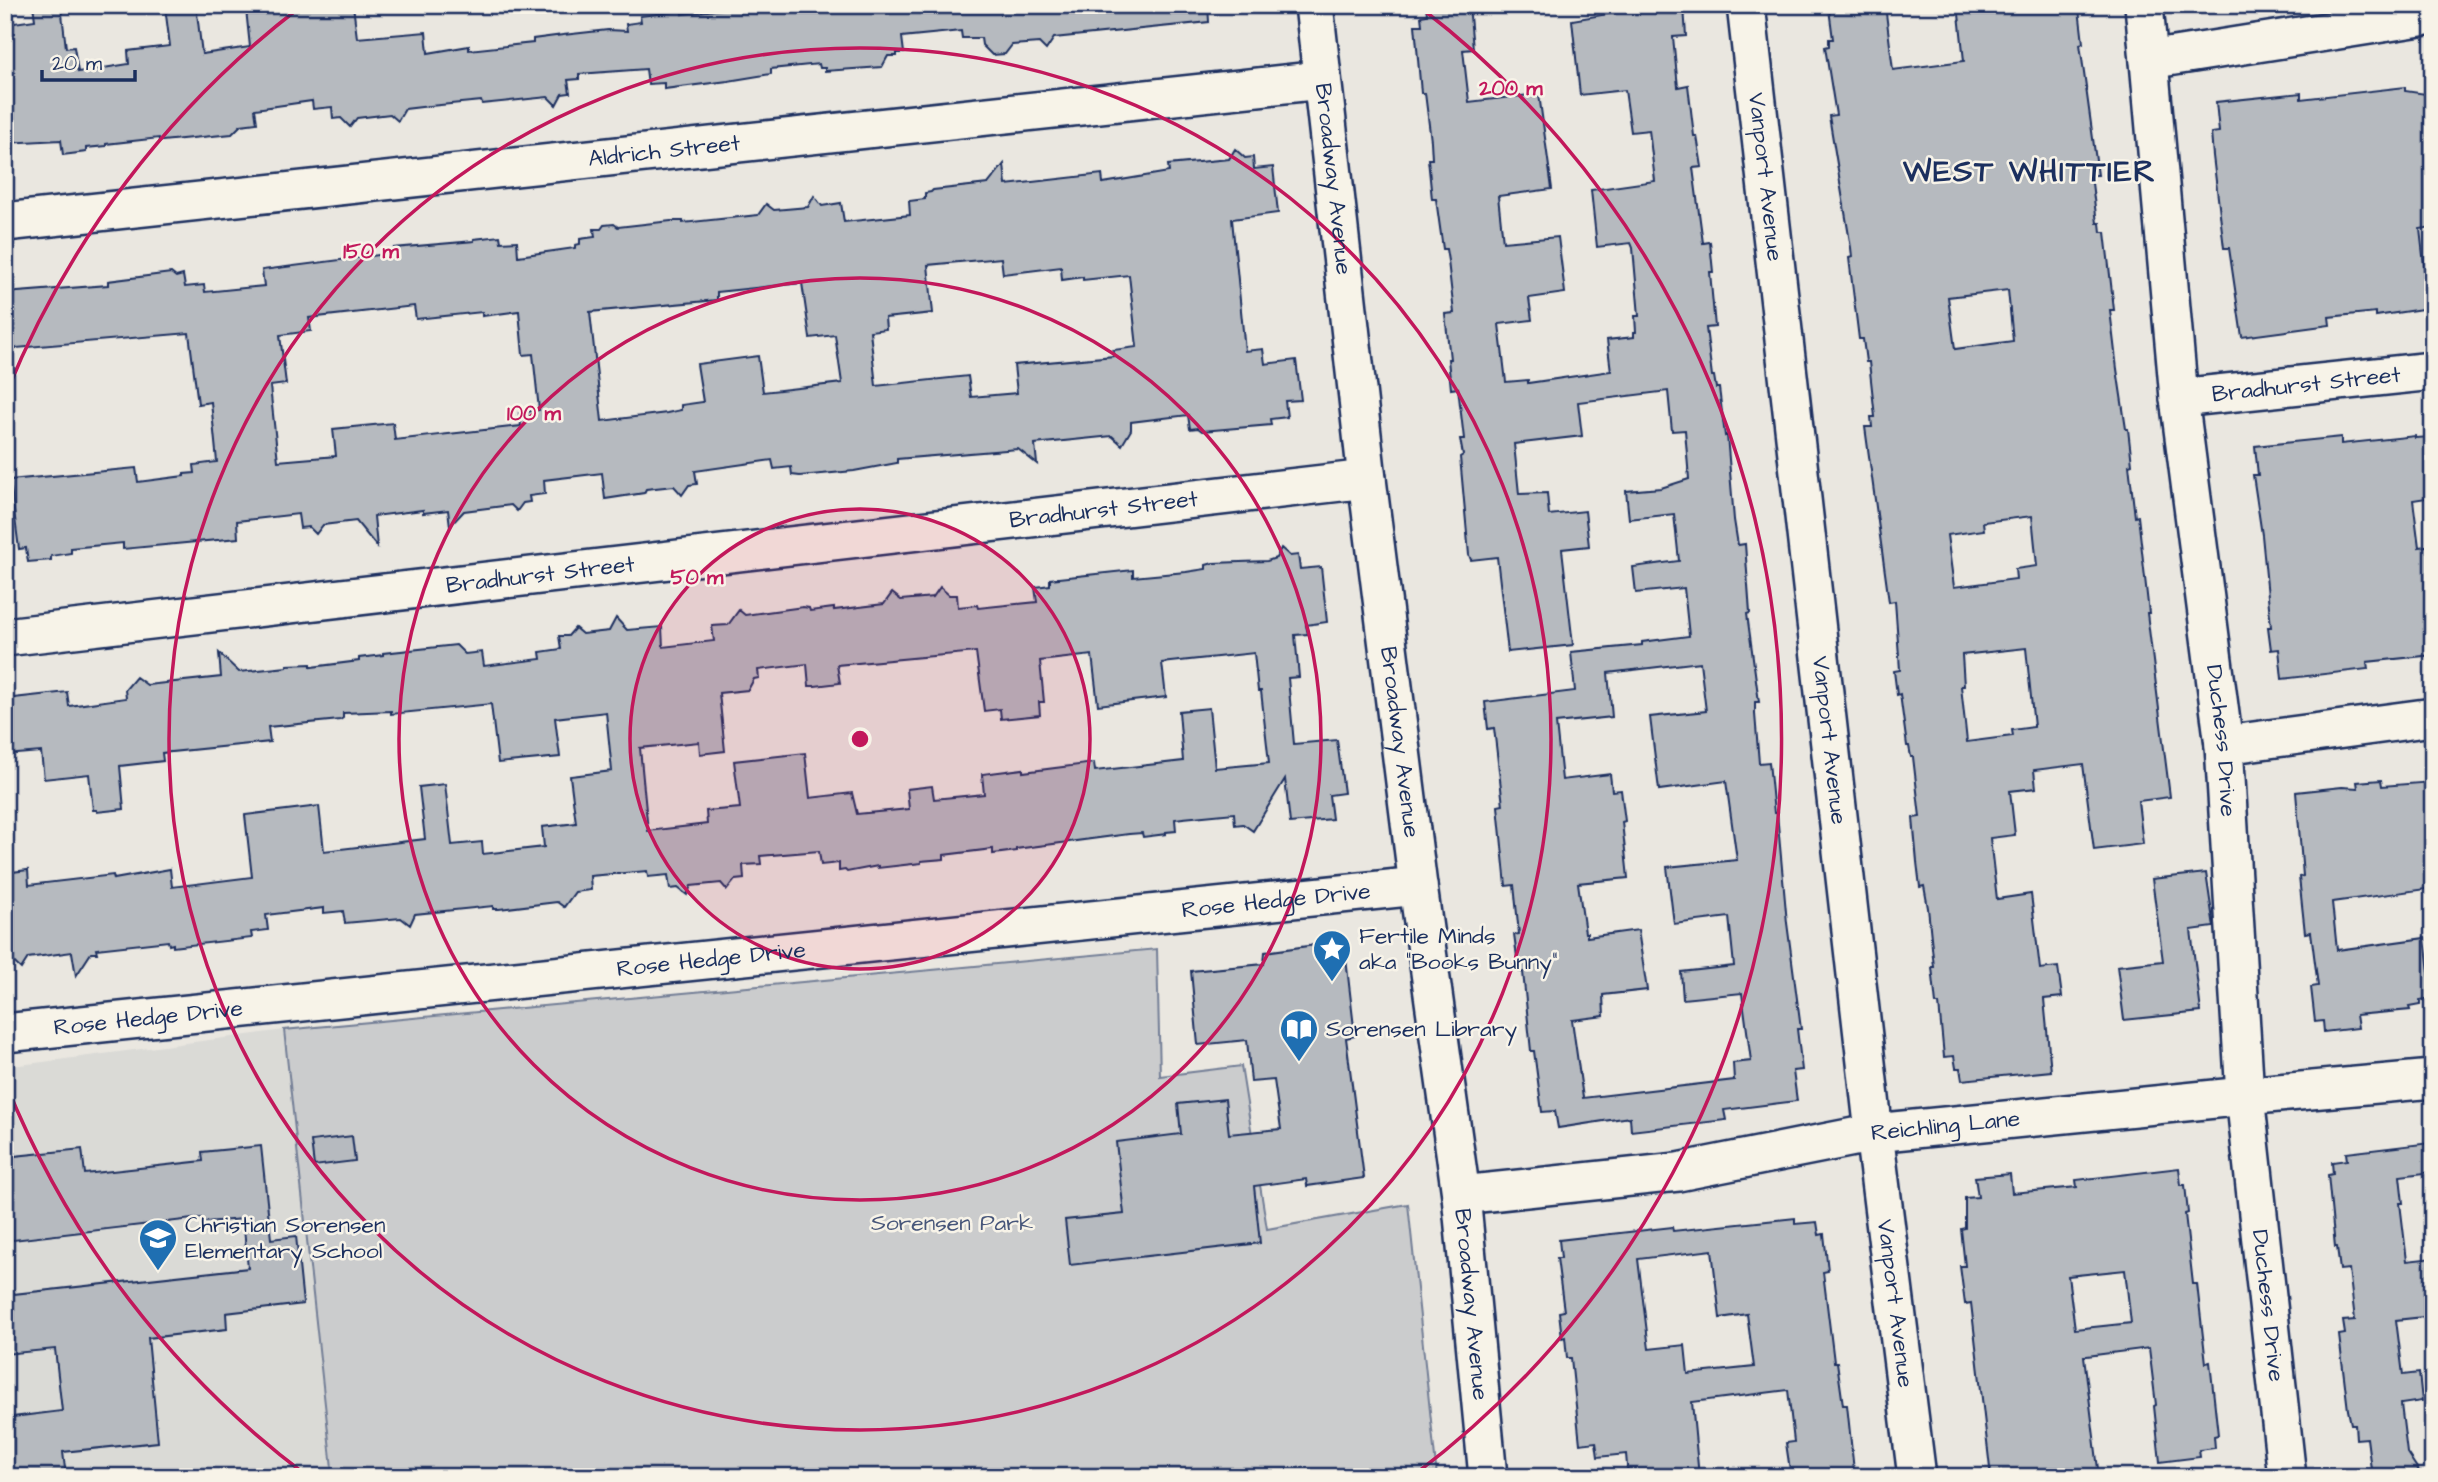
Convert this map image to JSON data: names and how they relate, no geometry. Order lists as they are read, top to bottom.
{
  "streets": {
    "street": [
      "Aldrich Street",
      "Broadway Avenue",
      "Vanport Avenue",
      "Bradhurst Street",
      "Duchess Drive",
      "Rose Hedge Drive",
      "Reichling Lane"
    ]
  },
  "crossings": [
    ["Aldrich Street", "Broadway Avenue"],
    ["Broadway Avenue", "Bradhurst Street"],
    ["Broadway Avenue", "Rose Hedge Drive"],
    ["Broadway Avenue", "Reichling Lane"],
    ["Vanport Avenue", "Reichling Lane"],
    ["Bradhurst Street", "Duchess Drive"],
    ["Duchess Drive", "Reichling Lane"]
  ],
  "districts": ["WEST WHITTIER"],
  "parks": ["Sorensen Park"],
  "places": {
    "place": ["Fertile Minds aka \"Books Bunny\""],
    "library": ["Sorensen Library"],
    "school or university": ["Christian Sorensen Elementary School"]
  },
  "scale_bar": "20 m",
  "rings": [
    "200 m",
    "150 m",
    "100 m",
    "50 m"
  ]
}
